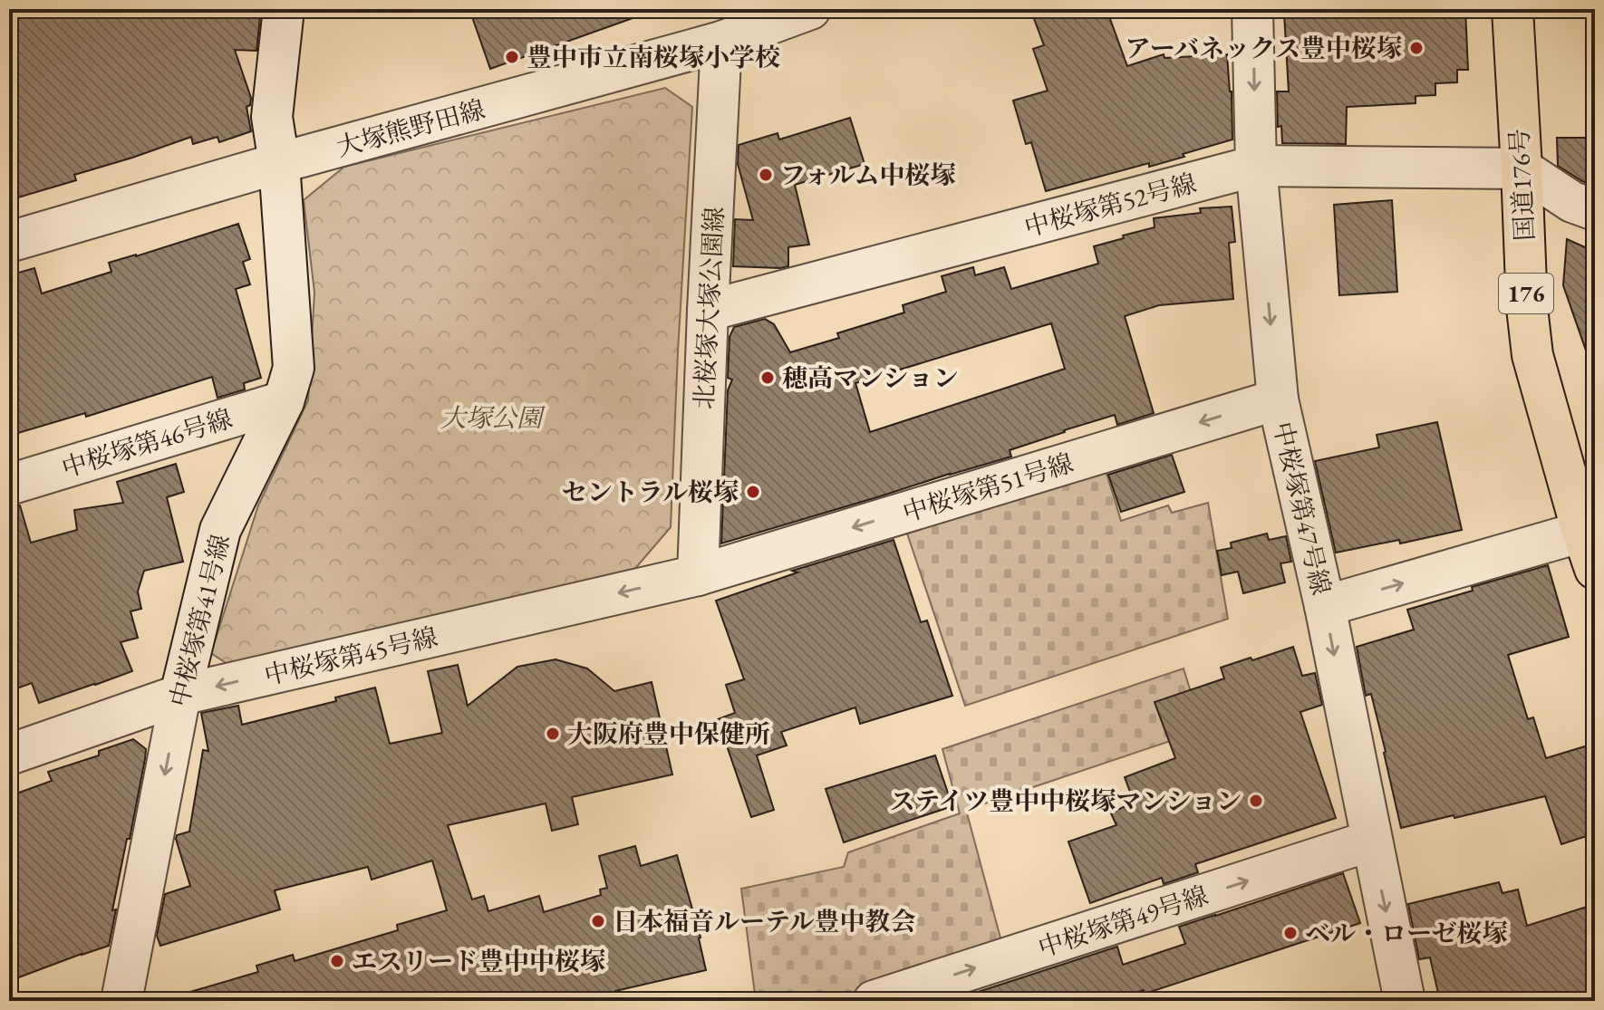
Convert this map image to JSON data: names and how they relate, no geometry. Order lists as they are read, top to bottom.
{
  "streets": {
    "highway": ["国道176号", "176"],
    "street": [
      "大塚熊野田線",
      "中桜塚第52号線",
      "北桜塚大塚公園線",
      "中桜塚第46号線",
      "中桜塚第51号線",
      "中桜塚第47号線",
      "中桜塚第41号線",
      "中桜塚第45号線",
      "中桜塚第49号線"
    ]
  },
  "crossings": [
    ["大塚熊野田線", "北桜塚大塚公園線"],
    ["大塚熊野田線", "中桜塚第41号線"],
    ["国道176号", "中桜塚第52号線"],
    ["中桜塚第52号線", "北桜塚大塚公園線"],
    ["中桜塚第52号線", "中桜塚第47号線"],
    ["北桜塚大塚公園線", "中桜塚第51号線"],
    ["北桜塚大塚公園線", "中桜塚第45号線"],
    ["中桜塚第46号線", "中桜塚第41号線"],
    ["中桜塚第51号線", "中桜塚第47号線"],
    ["中桜塚第51号線", "中桜塚第45号線"],
    ["中桜塚第47号線", "中桜塚第49号線"],
    ["中桜塚第41号線", "中桜塚第45号線"]
  ],
  "one_way": [
    "中桜塚第51号線",
    "中桜塚第47号線",
    "中桜塚第45号線",
    "中桜塚第49号線"
  ],
  "parks": ["大塚公園"],
  "places": [
    "アーバネックス豊中桜塚",
    "豊中市立南桜塚小学校",
    "フォルム中桜塚",
    "穂高マンション",
    "セントラル桜塚",
    "大阪府豊中保健所",
    "ステイツ豊中中桜塚マンション",
    "日本福音ルーテル豊中教会",
    "ベル・ローゼ桜塚",
    "エスリード豊中中桜塚"
  ]
}
